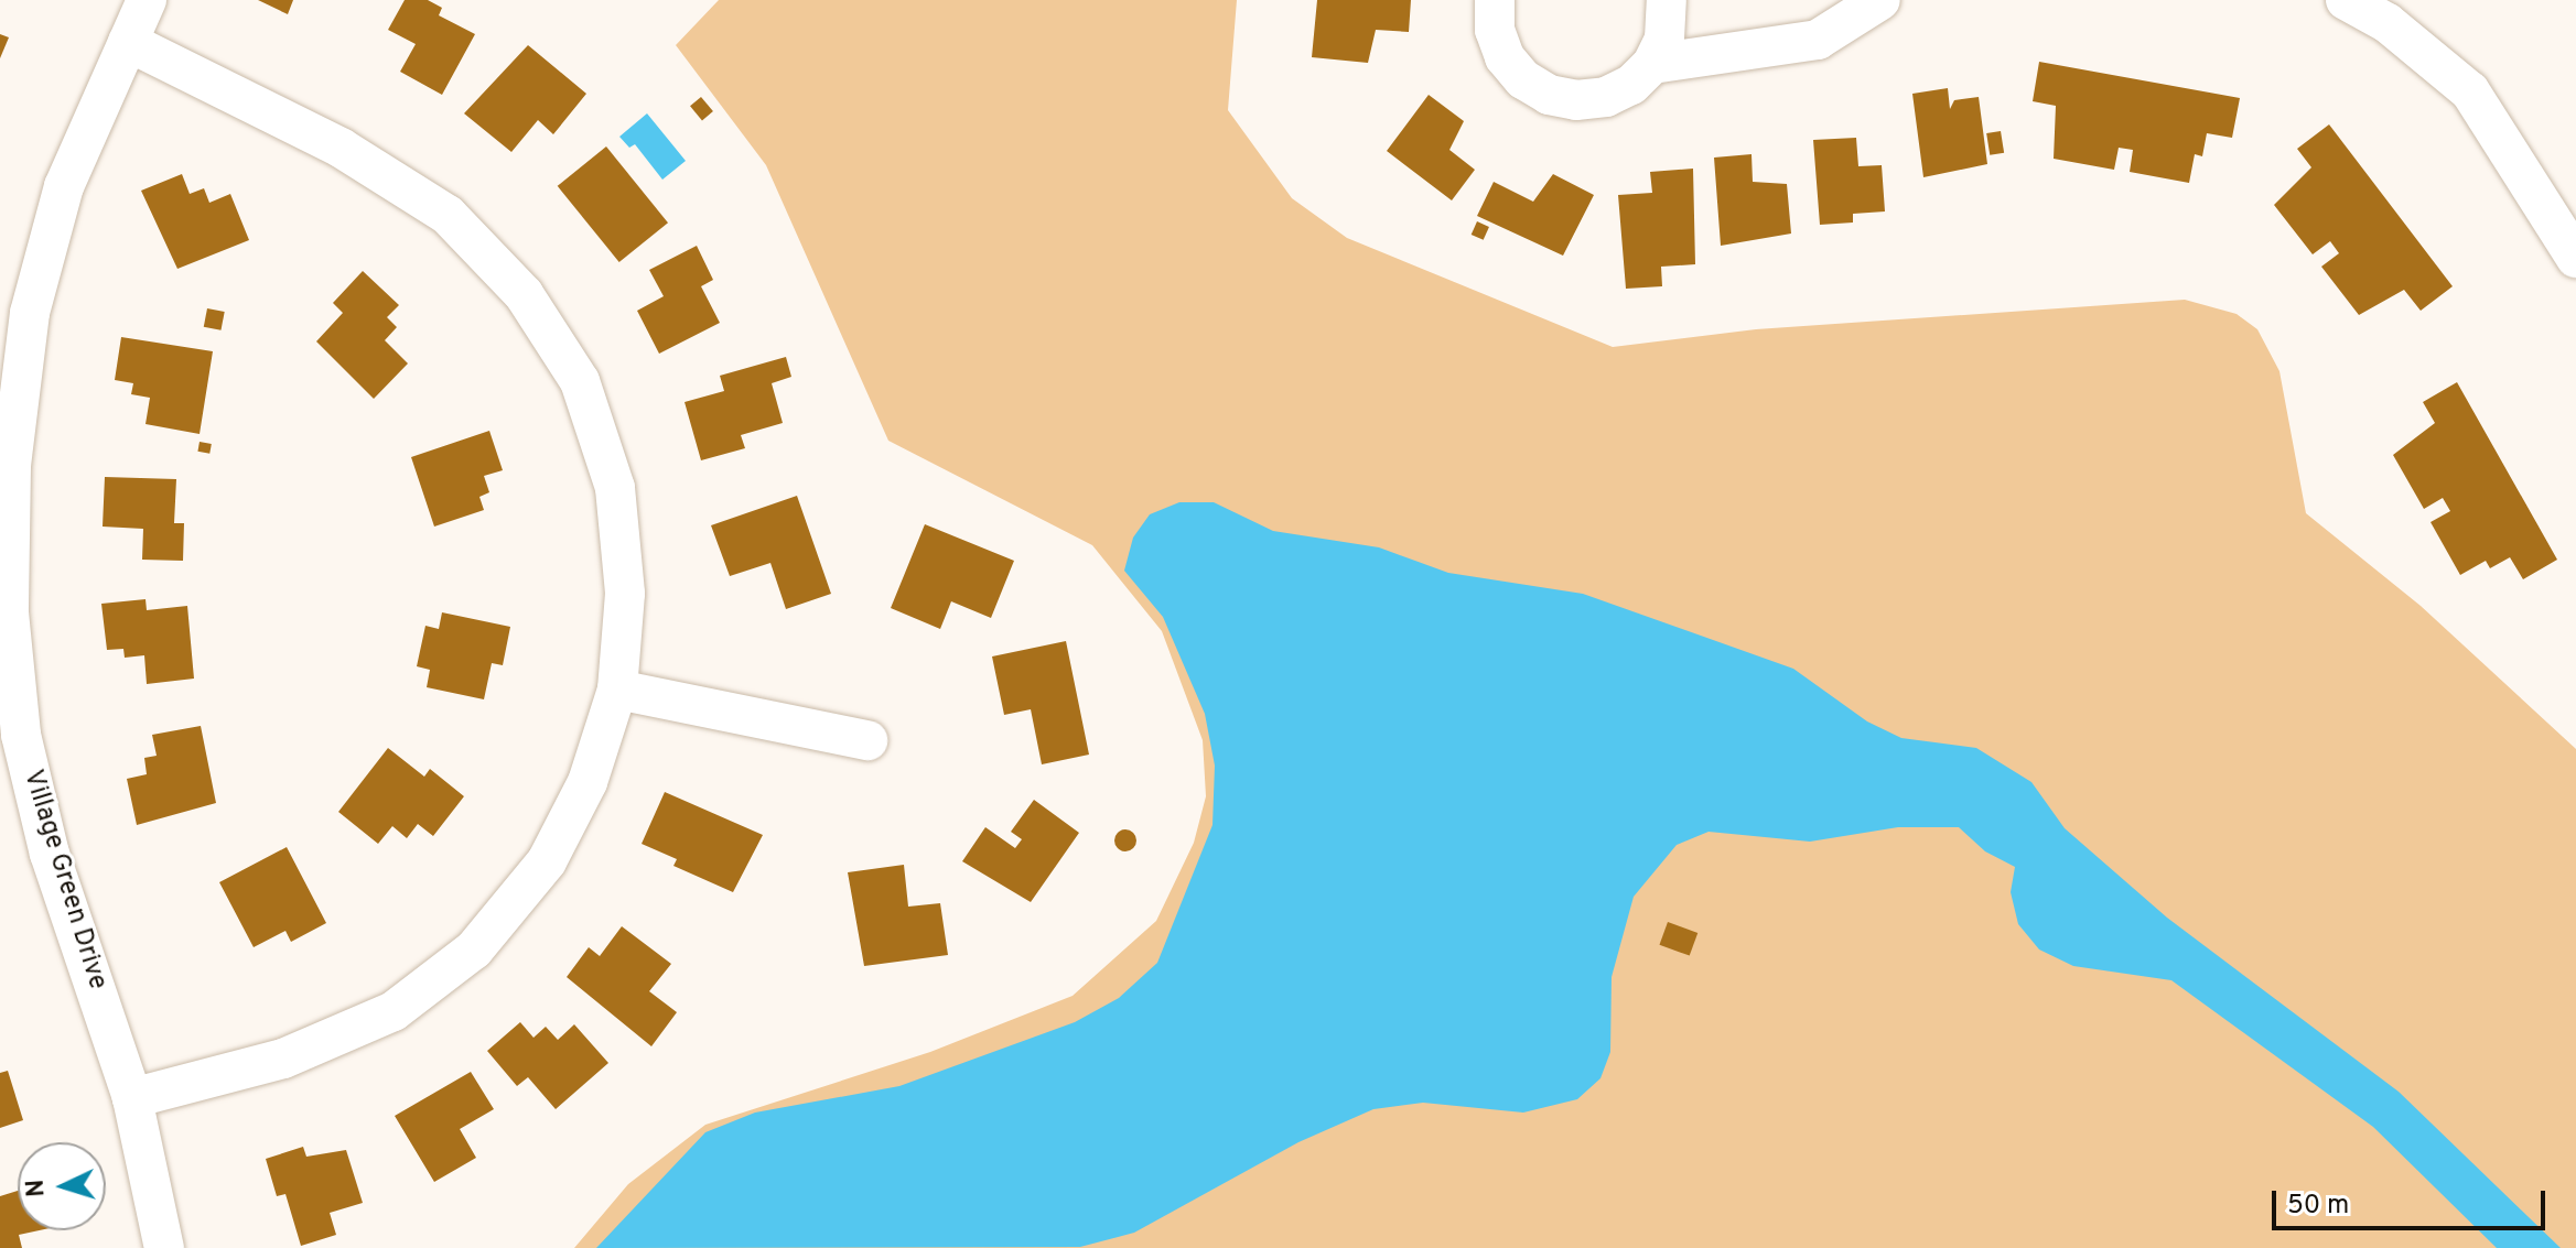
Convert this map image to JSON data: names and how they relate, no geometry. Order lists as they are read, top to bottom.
{
  "streets": {
    "street": ["Village Green Drive"]
  },
  "scale_bar": "50 m",
  "north": "left"
}
